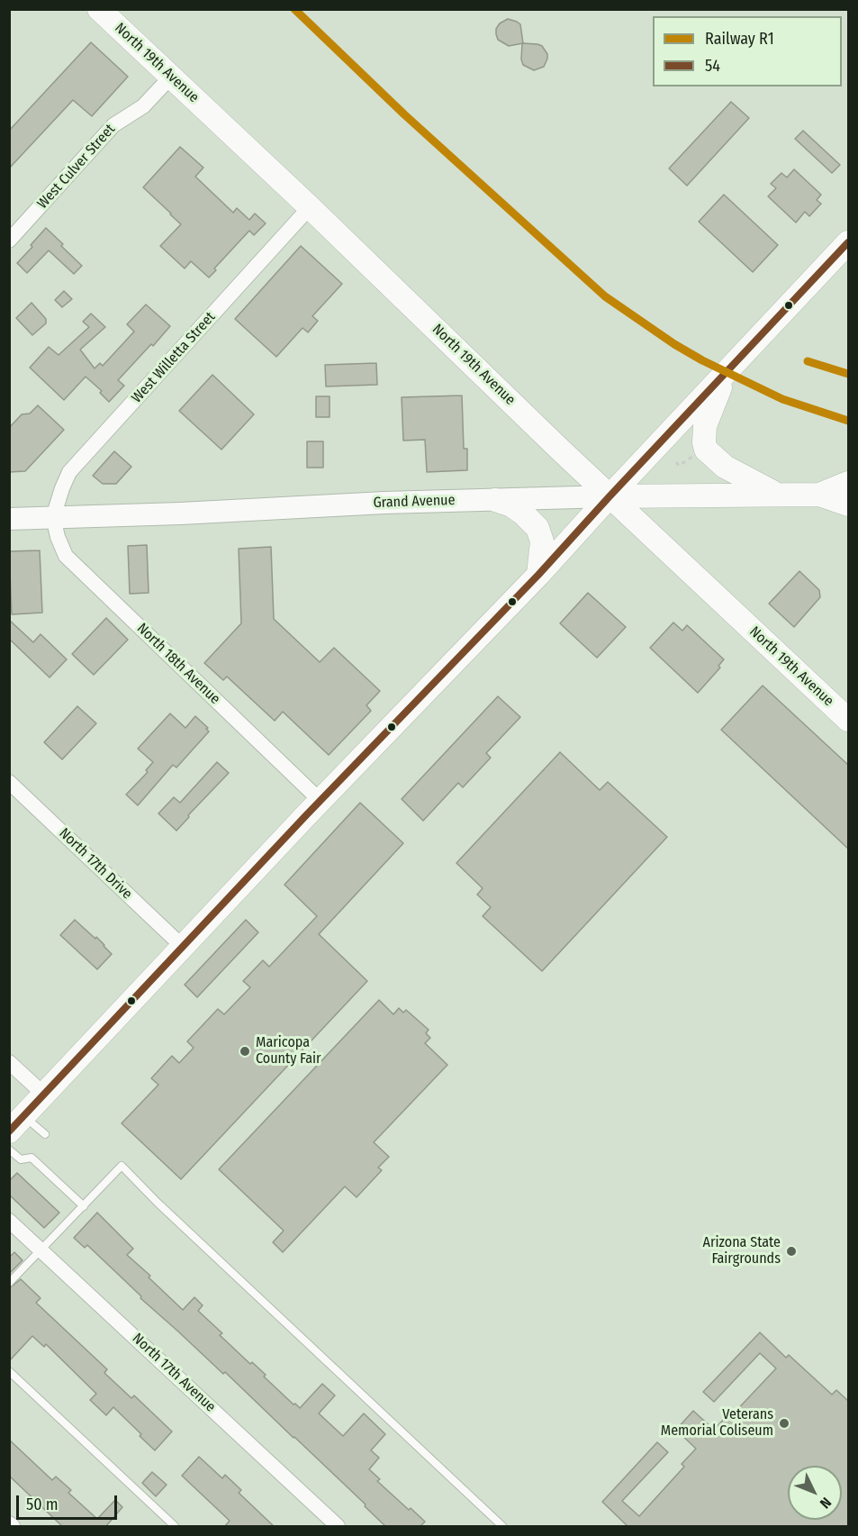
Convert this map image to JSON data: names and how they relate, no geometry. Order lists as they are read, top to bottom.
{
  "streets": {
    "main road": ["North 19th Avenue", "Grand Avenue"],
    "street": [
      "West Culver Street",
      "West Willetta Street",
      "North 18th Avenue",
      "North 17th Drive",
      "North 17th Avenue"
    ]
  },
  "crossings": [
    ["North 19th Avenue", "West Culver Street"],
    ["North 19th Avenue", "West Willetta Street"],
    ["North 19th Avenue", "Grand Avenue"],
    ["West Willetta Street", "Grand Avenue"],
    ["West Willetta Street", "North 18th Avenue"],
    ["Grand Avenue", "North 18th Avenue"]
  ],
  "places": ["Maricopa County Fair", "Arizona State Fairgrounds", "Veterans Memorial Coliseum"],
  "lines": ["rail line R1", "transit line 54"],
  "legend": ["Railway R1", "54"],
  "scale_bar": "50 m",
  "north": "bottom right"
}
